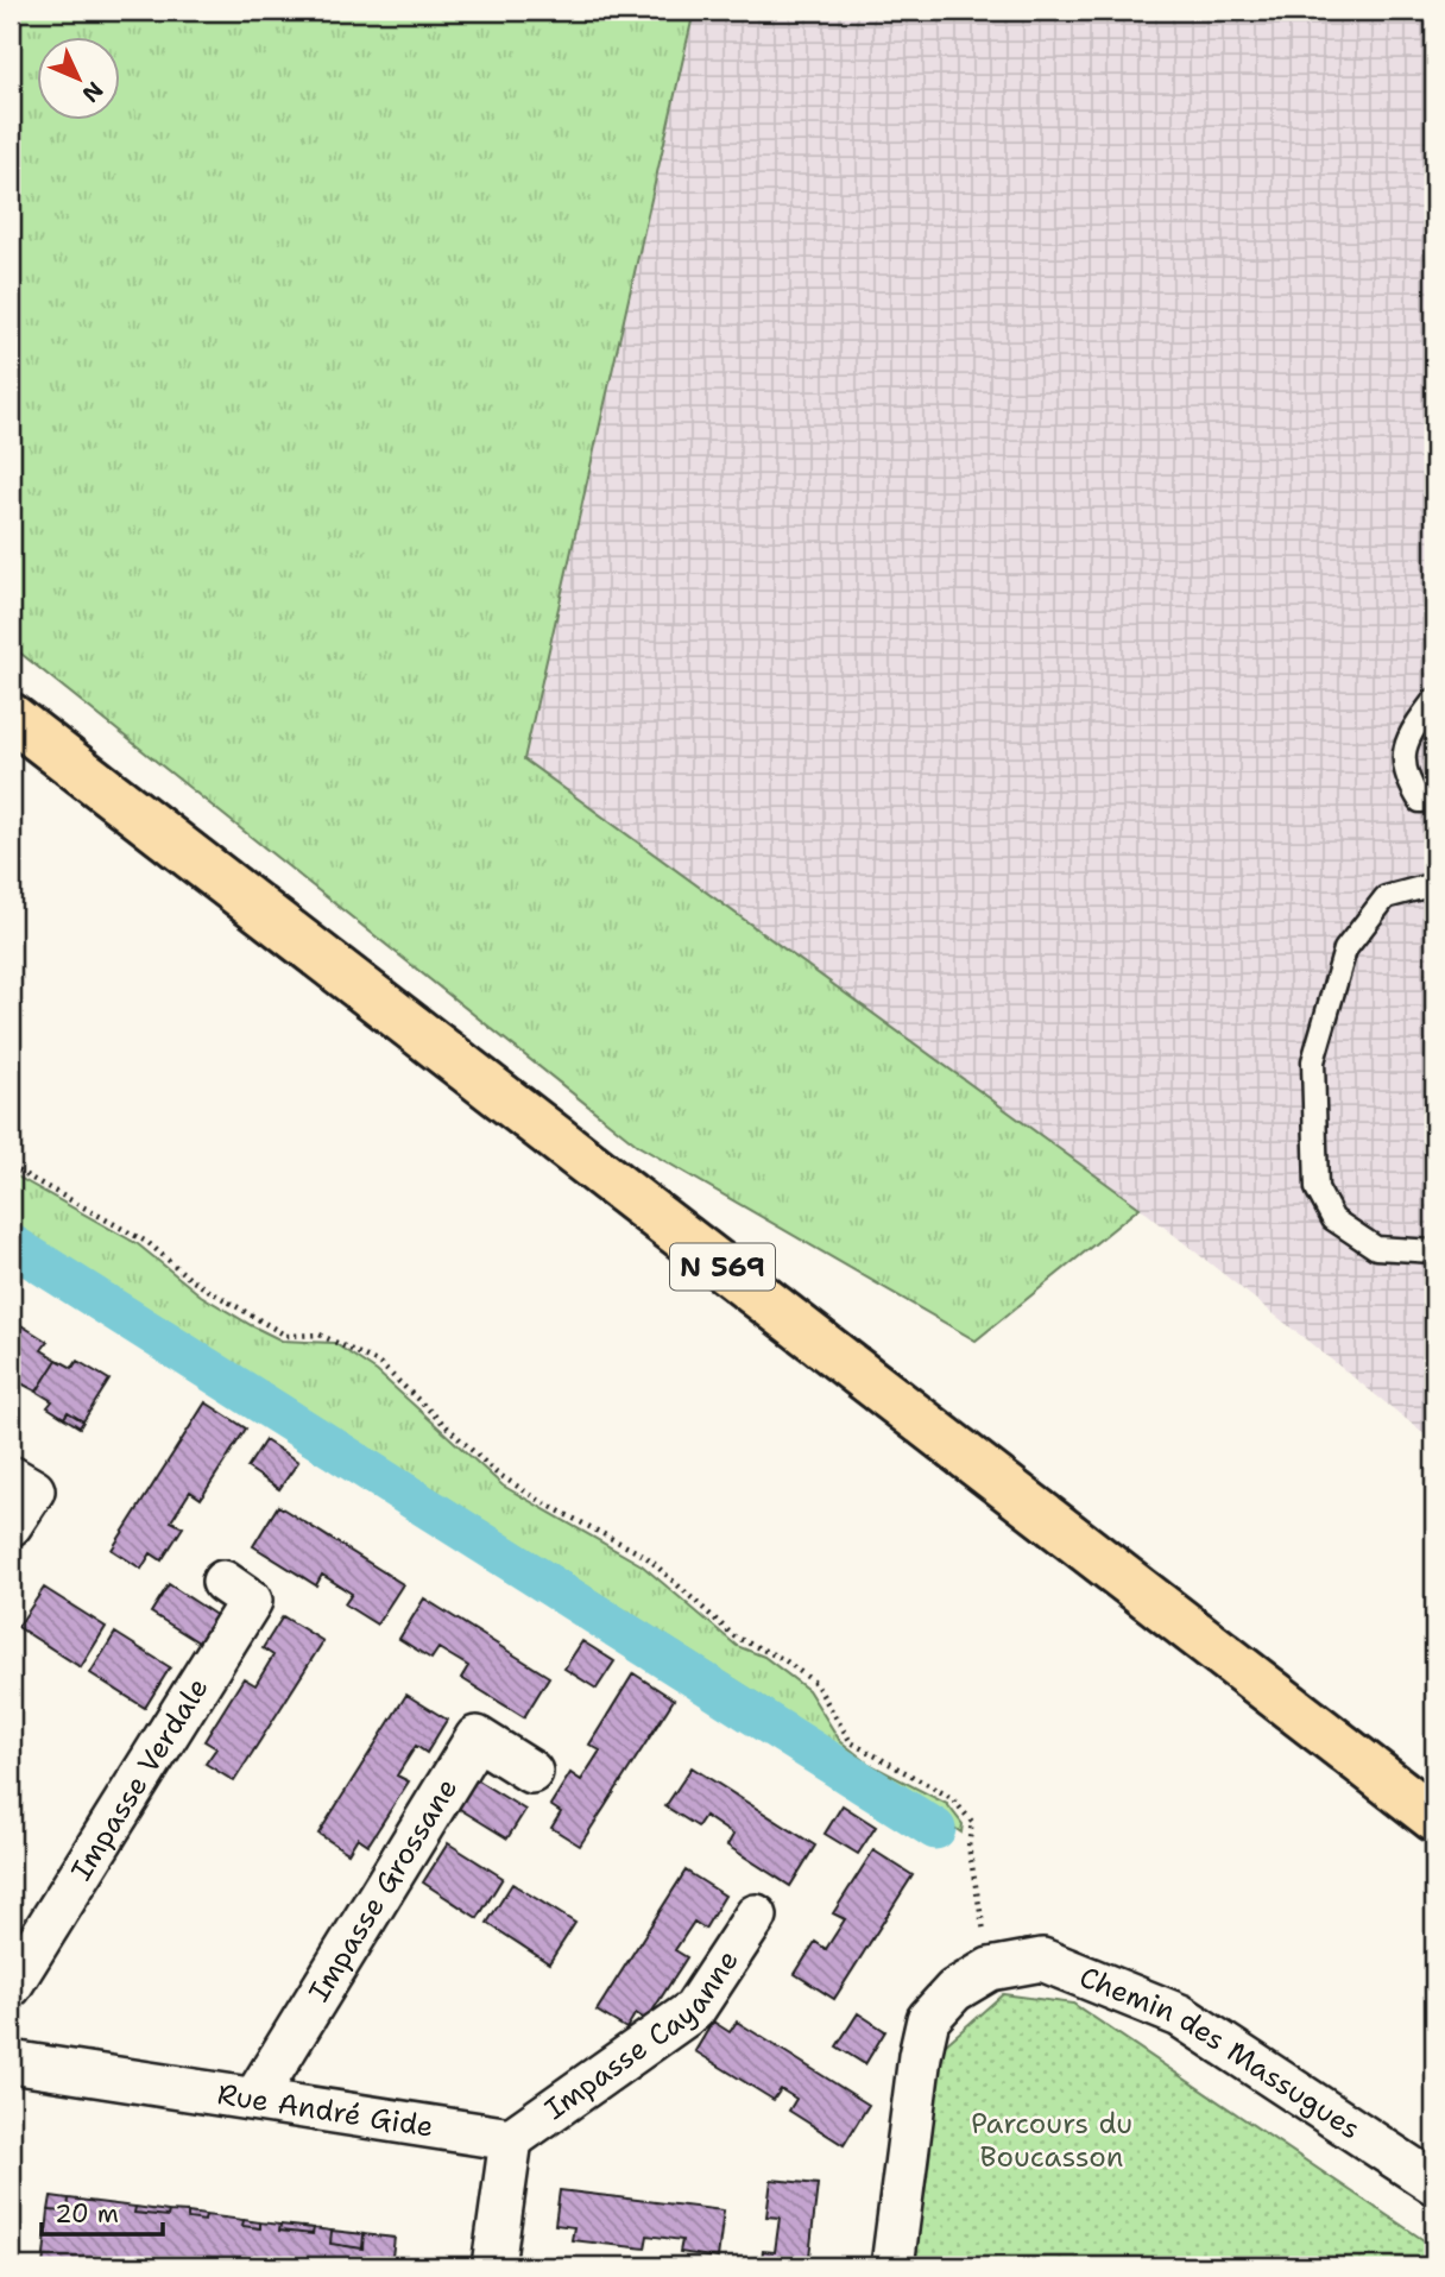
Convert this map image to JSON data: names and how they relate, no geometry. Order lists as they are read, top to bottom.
{
  "streets": {
    "main road": ["N 569"],
    "street": [
      "Impasse Verdale",
      "Impasse Grossane",
      "Impasse Cayanne",
      "Chemin des Massugues",
      "Rue André Gide"
    ]
  },
  "crossings": [
    ["Impasse Grossane", "Rue André Gide"],
    ["Impasse Cayanne", "Rue André Gide"]
  ],
  "parks": ["Parcours du Boucasson"],
  "scale_bar": "20 m",
  "north": "bottom right"
}
